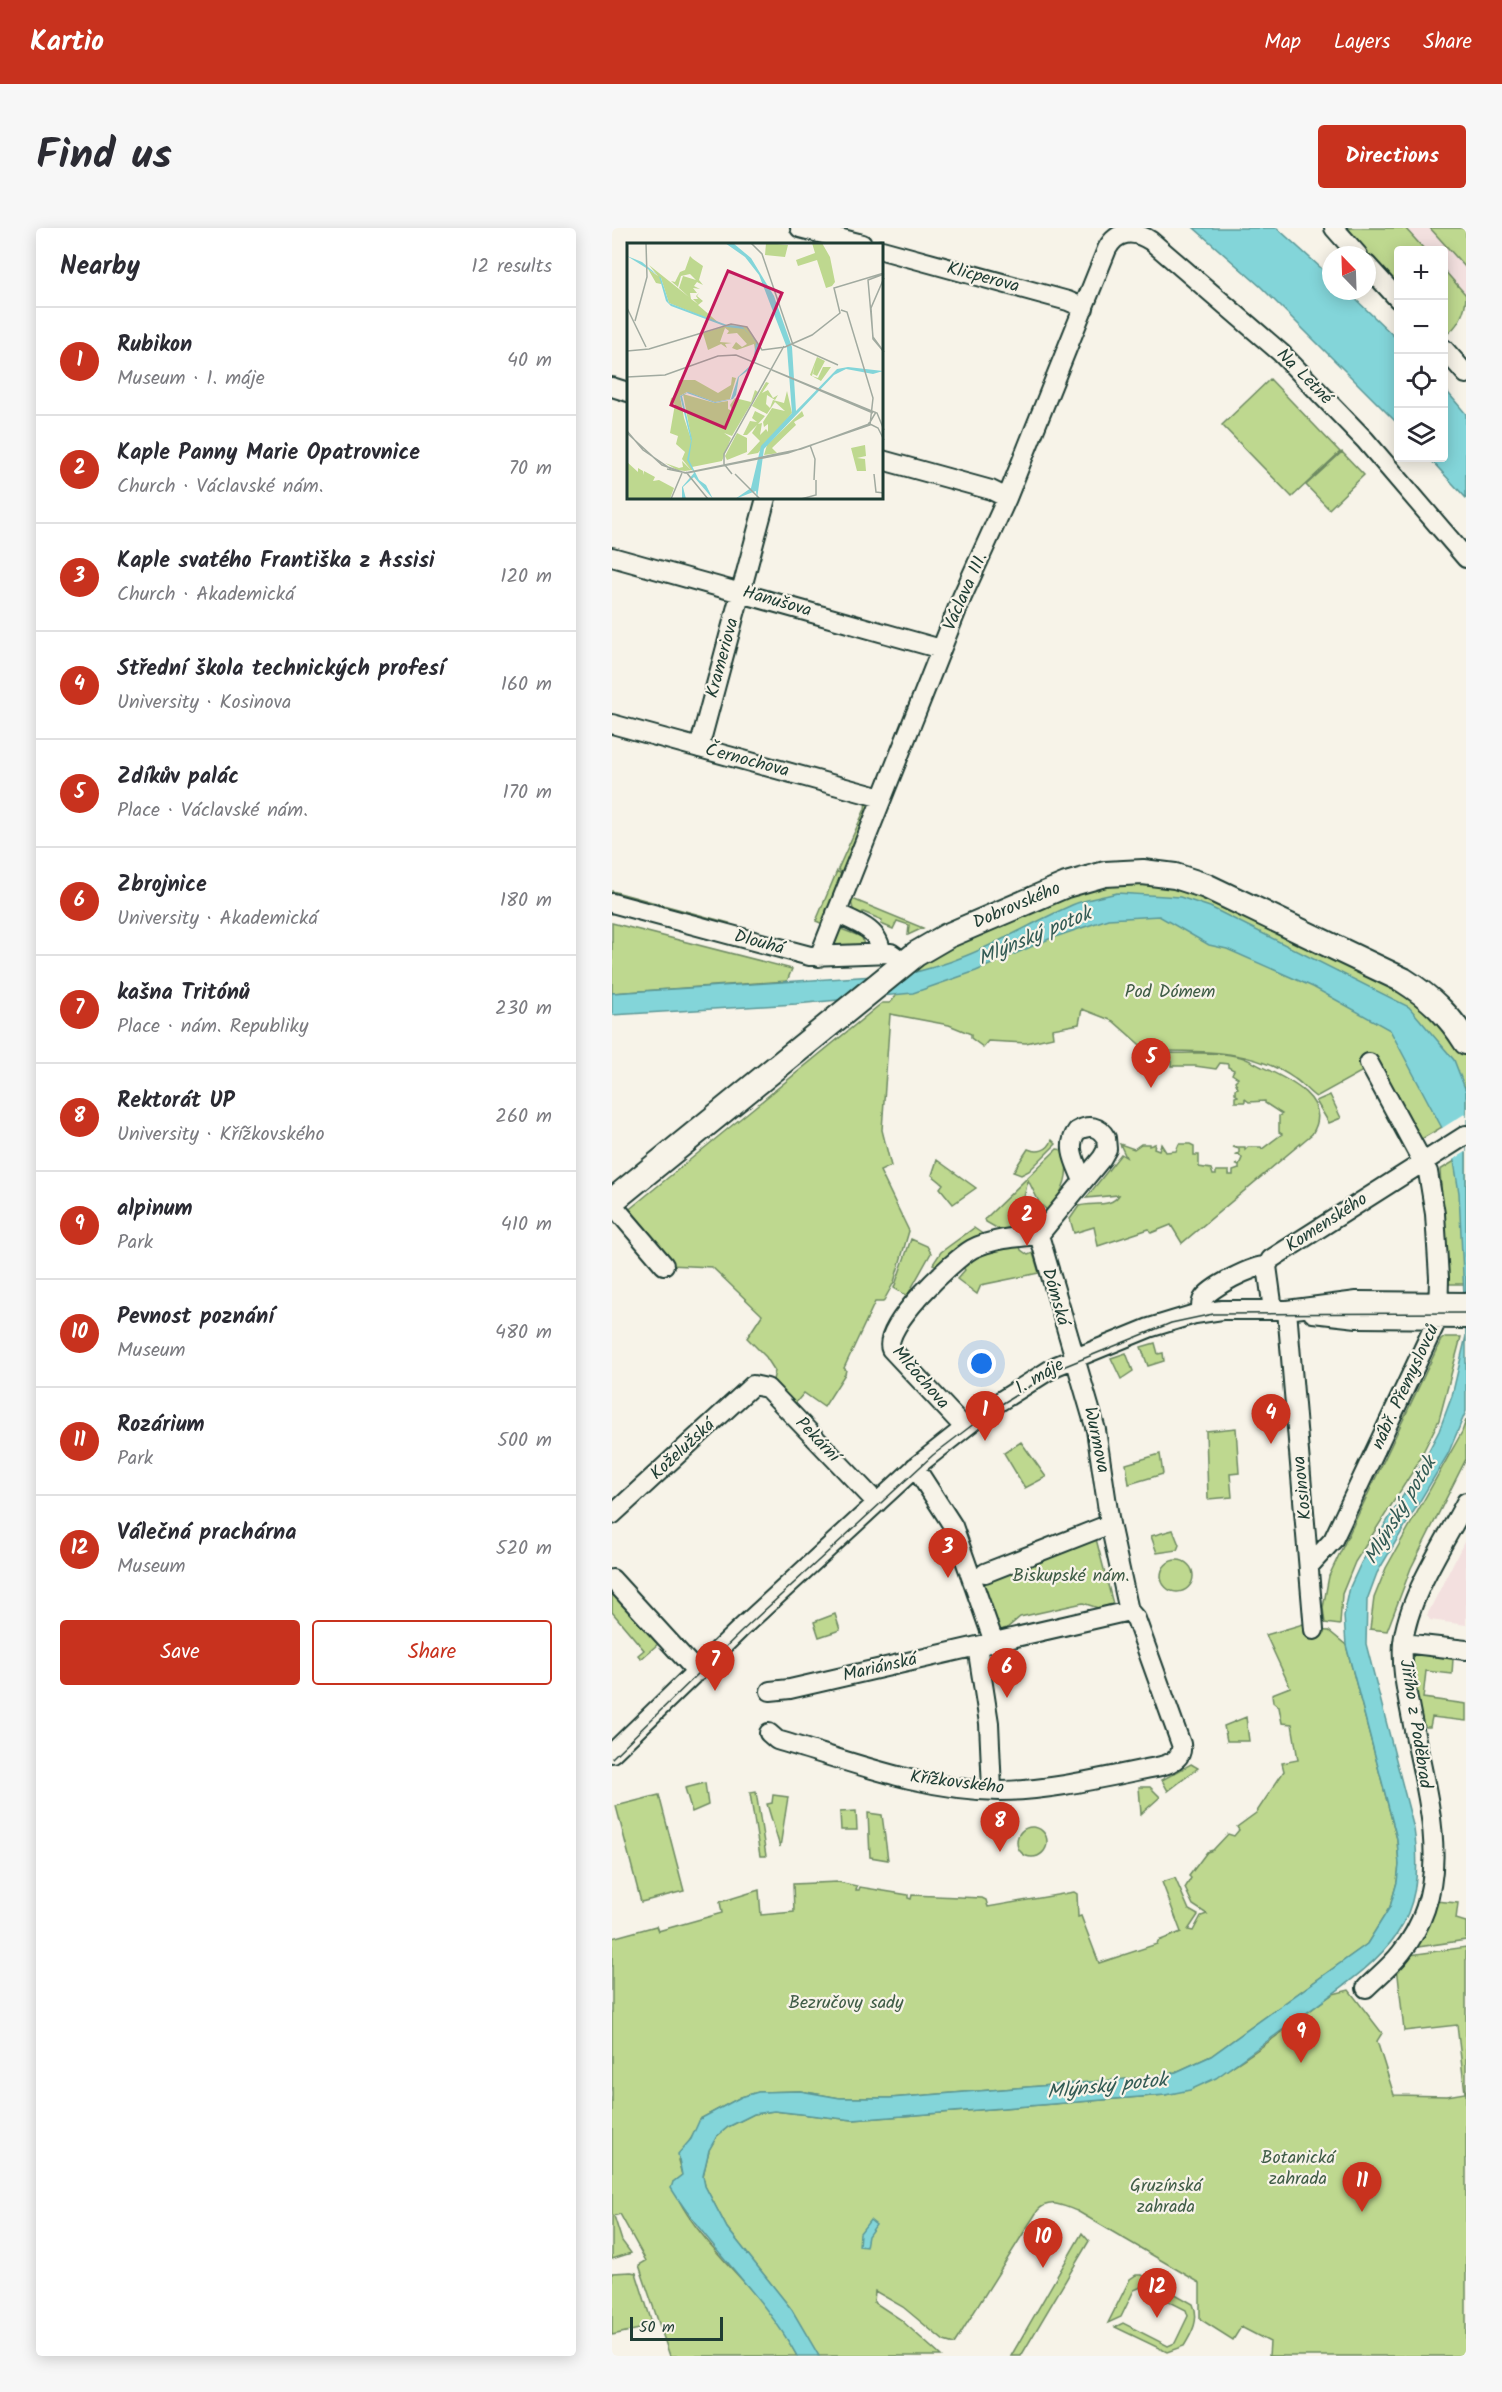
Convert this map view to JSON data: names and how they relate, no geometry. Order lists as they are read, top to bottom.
{
  "streets": {
    "main road": ["Dobrovského"],
    "street": [
      "Klicperova",
      "Na Letné",
      "Václava III.",
      "Hanušova",
      "Krameriova",
      "Černochova",
      "Dlouhá",
      "Komenského",
      "Dómská",
      "1. máje",
      "Mlčochova",
      "nábř. Přemyslovců",
      "Pekární",
      "Wurmova",
      "Koželužská",
      "Kosinova",
      "Mariánská",
      "Jiřího z Poděbrad",
      "Křížkovského"
    ]
  },
  "crossings": [
    ["Klicperova", "Václava III."],
    ["Na Letné", "Václava III."],
    ["Václava III.", "Hanušova"],
    ["Václava III.", "Černochova"],
    ["Václava III.", "Dlouhá"],
    ["Hanušova", "Krameriova"],
    ["Krameriova", "Černochova"],
    ["Dobrovského", "Dlouhá"],
    ["Komenského", "1. máje"],
    ["Komenského", "nábř. Přemyslovců"],
    ["Komenského", "Kosinova"],
    ["Dómská", "1. máje"],
    ["Dómská", "Mlčochova"],
    ["Dómská", "Wurmova"],
    ["1. máje", "Mlčochova"],
    ["1. máje", "nábř. Přemyslovců"],
    ["1. máje", "Pekární"],
    ["1. máje", "Wurmova"],
    ["1. máje", "Kosinova"],
    ["nábř. Přemyslovců", "Kosinova"],
    ["Pekární", "Koželužská"]
  ],
  "water": ["Mlýnský potok"],
  "parks": [
    "Pod Dómem",
    "Biskupské nám.",
    "Bezručovy sady",
    "Botanická zahrada",
    "Gruzínská zahrada"
  ],
  "scale_bar": "50 m",
  "north": "top left",
  "page": {
    "header": "Kartio",
    "nav": ["Map", "Layers", "Share"],
    "title": "Find us",
    "buttons": [
      "Directions",
      ["Save", "Share"]
    ],
    "heading": ["Nearby", "12 results"],
    "map_buttons": ["+", "−"],
    "list": [
      {
        "mark": "1",
        "name": "Rubikon",
        "note": "Museum · 1. máje",
        "value": "40 m"
      },
      {
        "mark": "2",
        "name": "Kaple Panny Marie Opatrovnice",
        "note": "Church · Václavské nám.",
        "value": "70 m"
      },
      {
        "mark": "3",
        "name": "Kaple svatého Františka z Assisi",
        "note": "Church · Akademická",
        "value": "120 m"
      },
      {
        "mark": "4",
        "name": "Střední škola technických profesí",
        "note": "University · Kosinova",
        "value": "160 m"
      },
      {
        "mark": "5",
        "name": "Zdíkův palác",
        "note": "Place · Václavské nám.",
        "value": "170 m"
      },
      {
        "mark": "6",
        "name": "Zbrojnice",
        "note": "University · Akademická",
        "value": "180 m"
      },
      {
        "mark": "7",
        "name": "kašna Tritónů",
        "note": "Place · nám. Republiky",
        "value": "230 m"
      },
      {
        "mark": "8",
        "name": "Rektorát UP",
        "note": "University · Křížkovského",
        "value": "260 m"
      },
      {
        "mark": "9",
        "name": "alpinum",
        "note": "Park",
        "value": "410 m"
      },
      {
        "mark": "10",
        "name": "Pevnost poznání",
        "note": "Museum",
        "value": "480 m"
      },
      {
        "mark": "11",
        "name": "Rozárium",
        "note": "Park",
        "value": "500 m"
      },
      {
        "mark": "12",
        "name": "Válečná prachárna",
        "note": "Museum",
        "value": "520 m"
      }
    ],
    "pins": [
      "5",
      "2",
      "1",
      "4",
      "3",
      "7",
      "6",
      "8",
      "9",
      "11",
      "10",
      "12"
    ],
    "scale": "50 m"
  }
}
